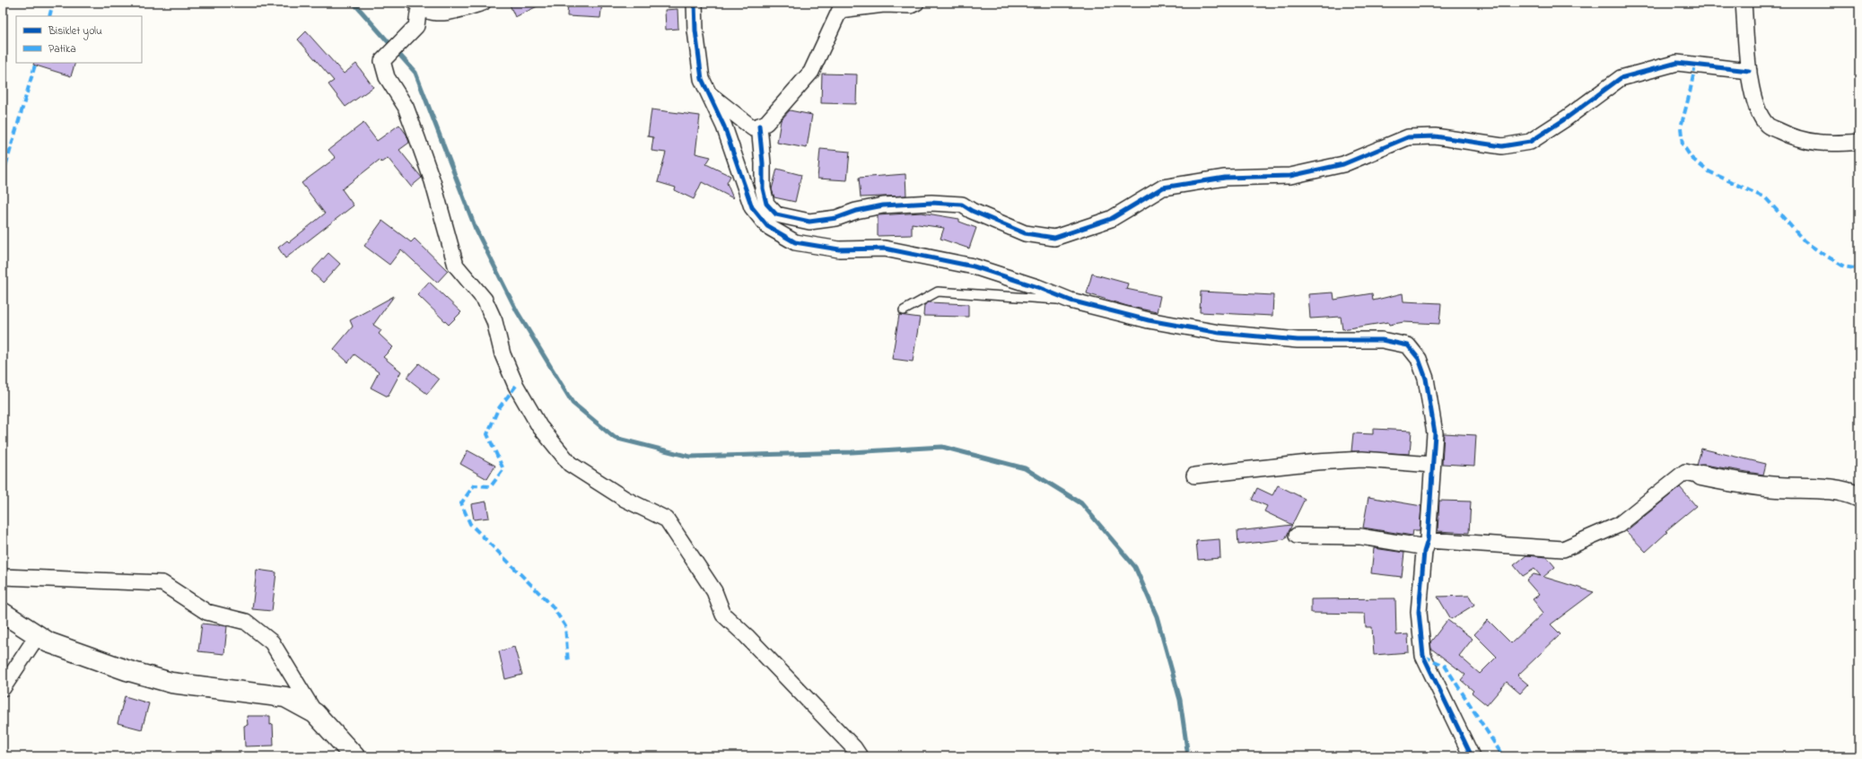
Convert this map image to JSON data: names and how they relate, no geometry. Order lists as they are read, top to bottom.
{
  "legend": ["Bisiklet yolu", "Patika"]
}
